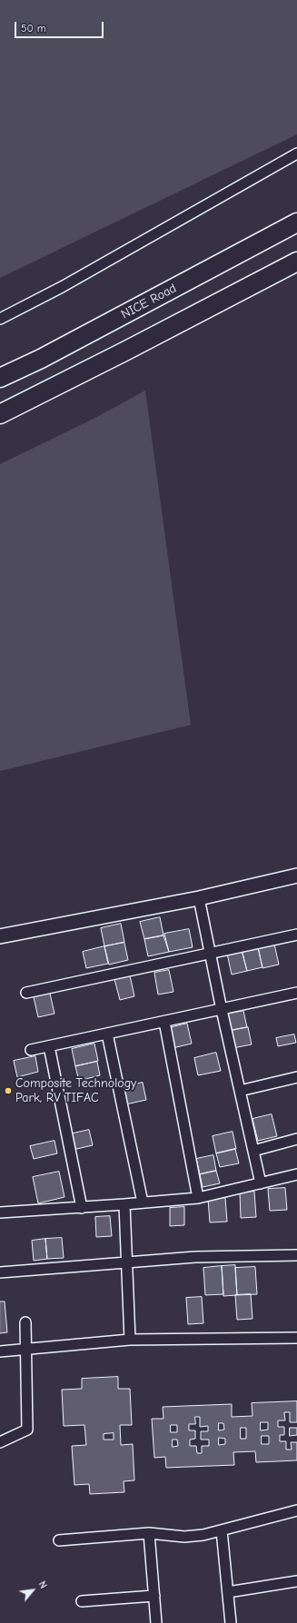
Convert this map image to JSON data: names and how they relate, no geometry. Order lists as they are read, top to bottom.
{
  "streets": {
    "highway": ["NICE Road"]
  },
  "places": ["Composite Technology Park, RV TIFAC"],
  "scale_bar": "50 m",
  "north": "top right"
}
